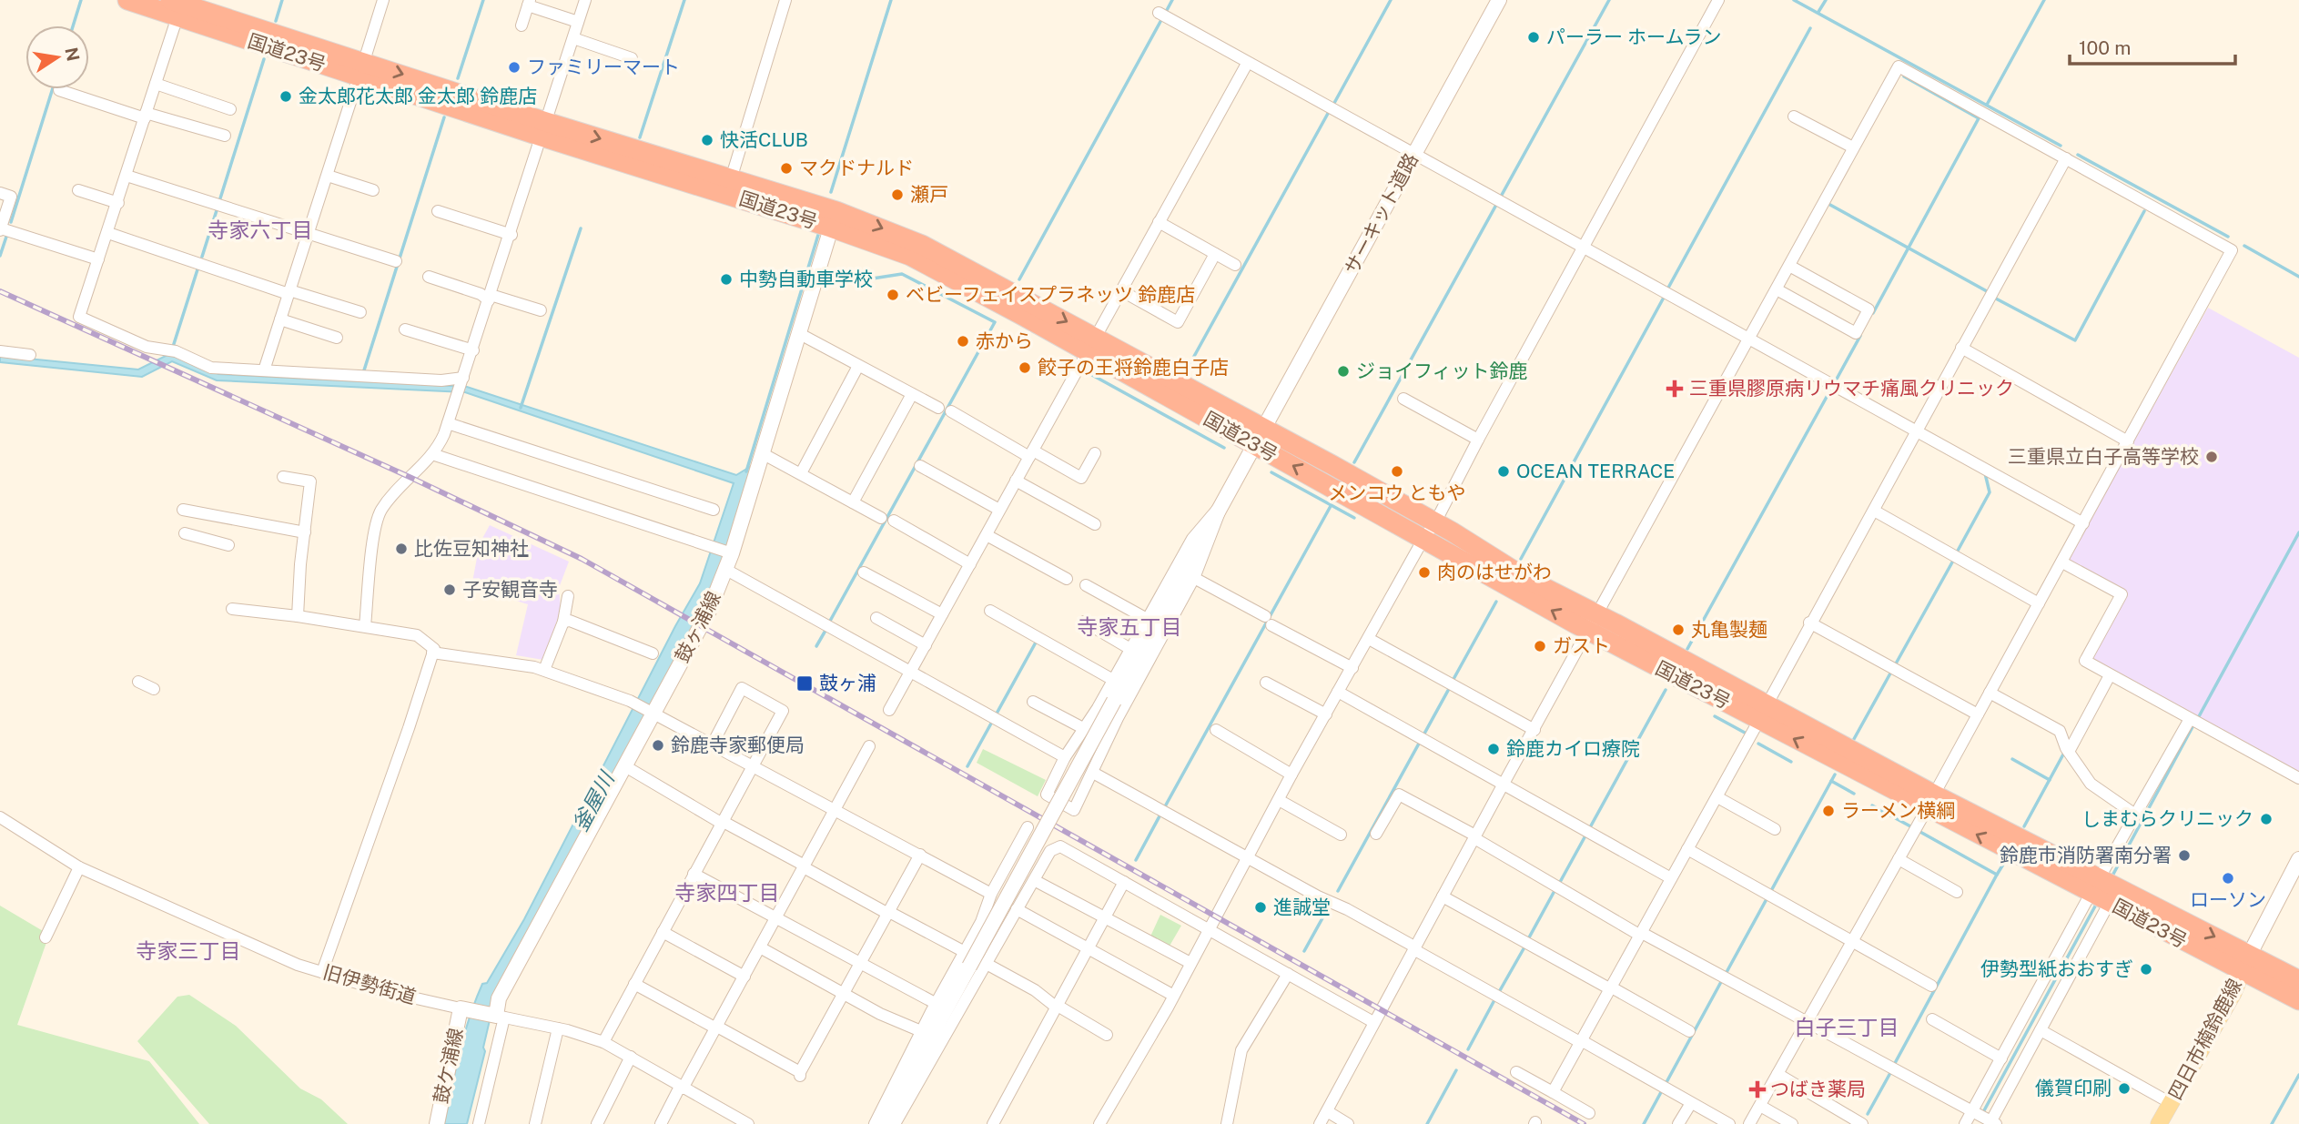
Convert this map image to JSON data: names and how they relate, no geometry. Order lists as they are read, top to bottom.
{
  "streets": {
    "highway": ["国道23号"],
    "main road": ["四日市楠鈴鹿線"],
    "street": [
      "サーキット道路",
      "鼓ヶ浦線",
      "旧伊勢街道",
      "鼓ケ浦線"
    ]
  },
  "crossings": [
    ["国道23号", "サーキット道路"],
    ["国道23号", "鼓ヶ浦線"],
    ["国道23号", "四日市楠鈴鹿線"],
    ["鼓ヶ浦線", "旧伊勢街道"],
    ["旧伊勢街道", "鼓ケ浦線"]
  ],
  "districts": [
    "寺家六丁目",
    "寺家五丁目",
    "寺家四丁目",
    "寺家三丁目",
    "白子三丁目"
  ],
  "water": ["釜屋川"],
  "places": {
    "other": [
      "パーラー ホームラン",
      "ファミリーマート",
      "金太郎花太郎 金太郎 鈴鹿店",
      "快活CLUB",
      "マクドナルド",
      "瀬戸",
      "中勢自動車学校",
      "ベビーフェイスプラネッツ 鈴鹿店",
      "赤から",
      "餃子の王将鈴鹿白子店",
      "ジョイフィット鈴鹿",
      "三重県立白子高等学校",
      "メンコウ ともや",
      "OCEAN TERRACE",
      "比佐豆知神社",
      "肉のはせがわ",
      "子安観音寺",
      "丸亀製麺",
      "ガスト",
      "鈴鹿寺家郵便局",
      "鈴鹿カイロ療院",
      "ラーメン横綱",
      "しまむらクリニック",
      "鈴鹿市消防署南分署",
      "ローソン",
      "進誠堂",
      "伊勢型紙おおすぎ",
      "儀賀印刷"
    ],
    "health": ["三重県膠原病リウマチ痛風クリニック", "つばき薬局"],
    "transit": ["鼓ヶ浦"]
  },
  "scale_bar": "100 m",
  "north": "right"
}
